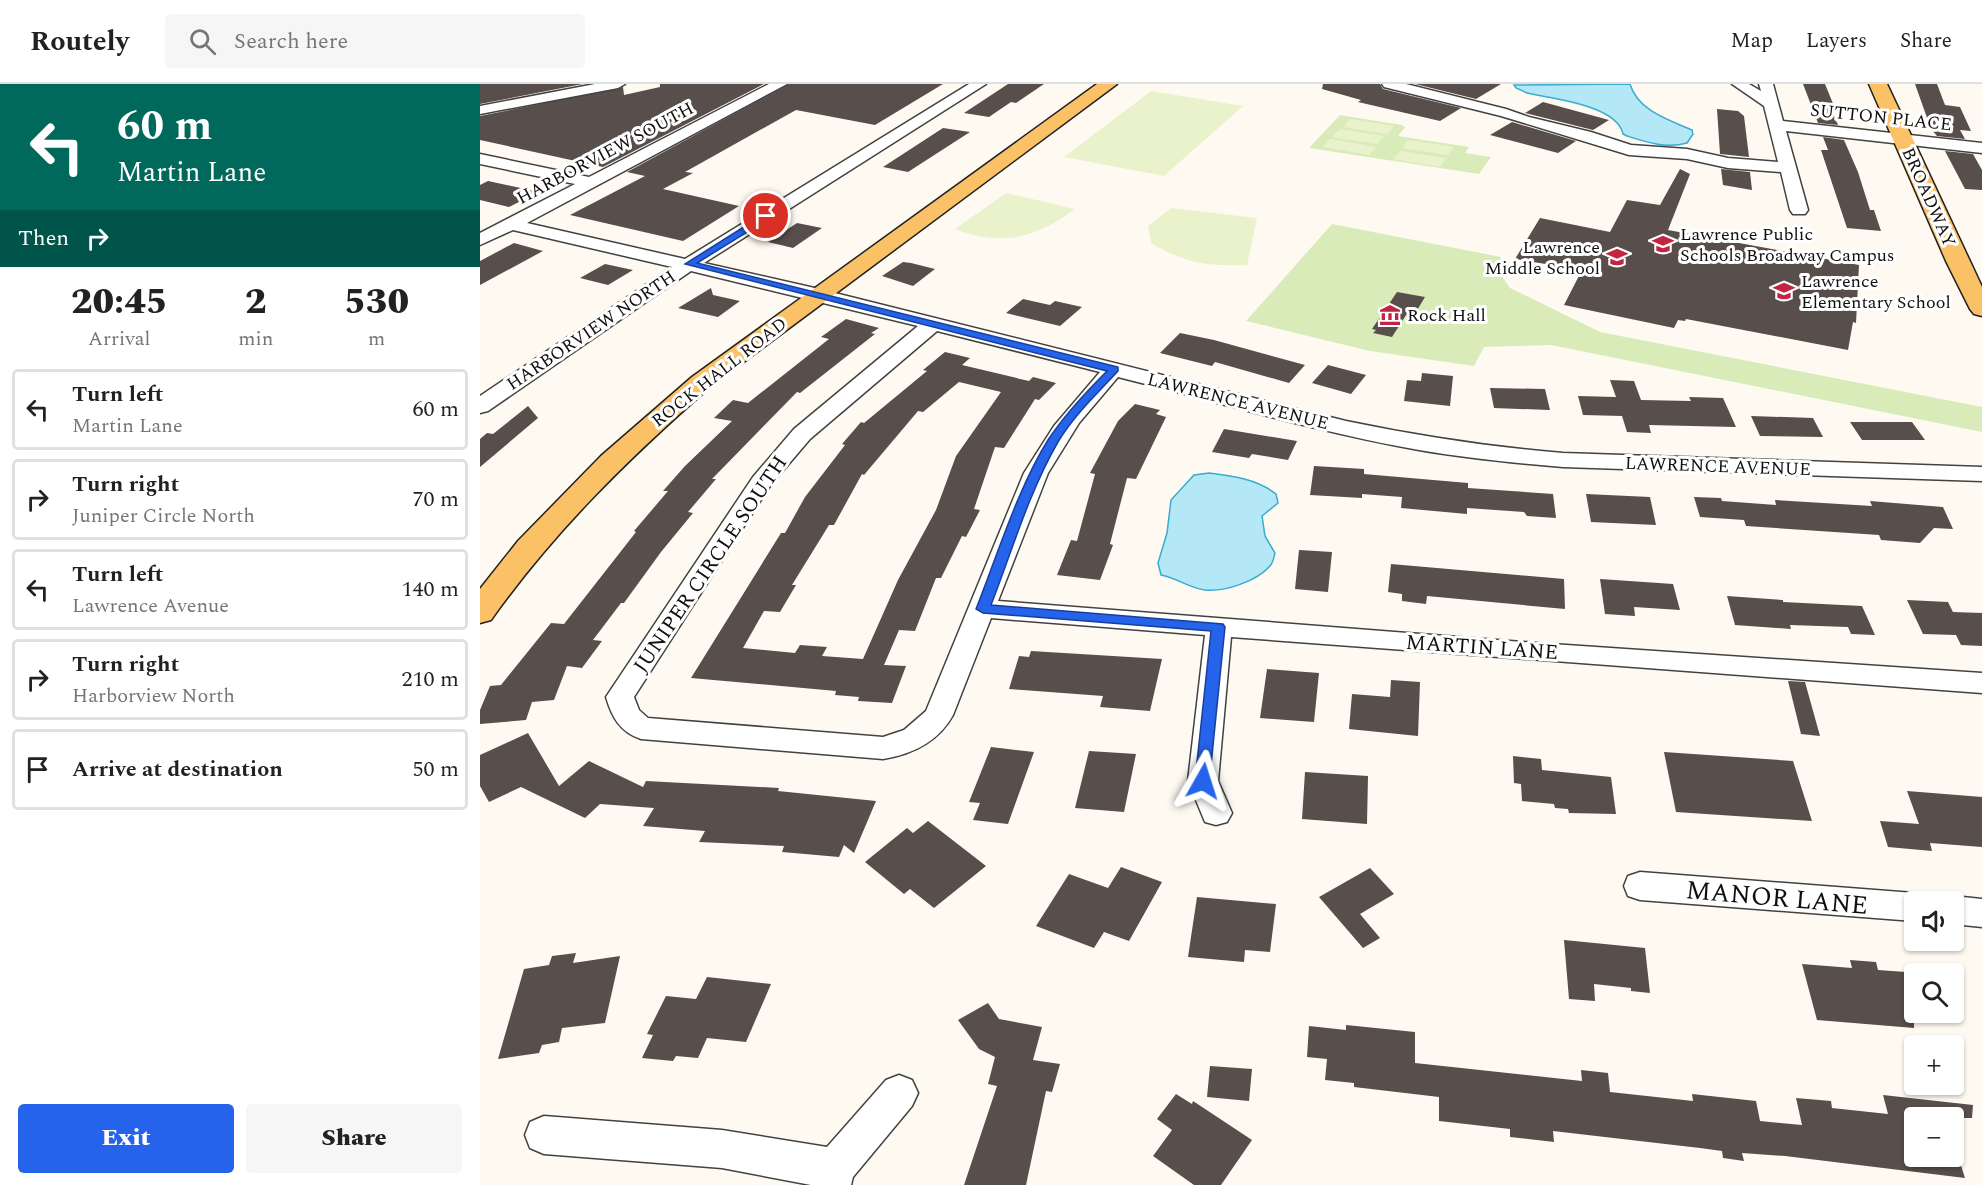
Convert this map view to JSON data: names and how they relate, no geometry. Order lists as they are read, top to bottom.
{
  "streets": {
    "main road": ["BROADWAY", "ROCK HALL ROAD"],
    "street": [
      "SUTTON PLACE",
      "HARBORVIEW SOUTH",
      "HARBORVIEW NORTH",
      "LAWRENCE AVENUE",
      "JUNIPER CIRCLE SOUTH",
      "MARTIN LANE",
      "MANOR LANE"
    ]
  },
  "crossings": [
    ["SUTTON PLACE", "BROADWAY"],
    ["HARBORVIEW SOUTH", "LAWRENCE AVENUE"],
    ["HARBORVIEW NORTH", "LAWRENCE AVENUE"],
    ["ROCK HALL ROAD", "LAWRENCE AVENUE"],
    ["LAWRENCE AVENUE", "JUNIPER CIRCLE SOUTH"],
    ["JUNIPER CIRCLE SOUTH", "MARTIN LANE"]
  ],
  "places": {
    "school or university": ["Lawrence Public Schools Broadway Campus", "Lawrence Middle School", "Lawrence Elementary School"],
    "museum": ["Rock Hall"]
  },
  "page": {
    "header": "Routely",
    "search": "Search here",
    "nav": ["Map", "Layers", "Share"],
    "turn": ["60 m", "Martin Lane"],
    "then": "Then",
    "eta": [
      "20:45",
      "Arrival",
      "2",
      "min",
      "530",
      "m"
    ],
    "list": [
      {
        "name": "Turn left",
        "note": "Martin Lane",
        "value": "60 m"
      },
      {
        "name": "Turn right",
        "note": "Juniper Circle North",
        "value": "70 m"
      },
      {
        "name": "Turn left",
        "note": "Lawrence Avenue",
        "value": "140 m"
      },
      {
        "name": "Turn right",
        "note": "Harborview North",
        "value": "210 m"
      },
      {
        "name": "Arrive at destination",
        "value": "50 m"
      }
    ],
    "map_buttons": ["+", "−"],
    "buttons": ["Exit", "Share"]
  }
}
